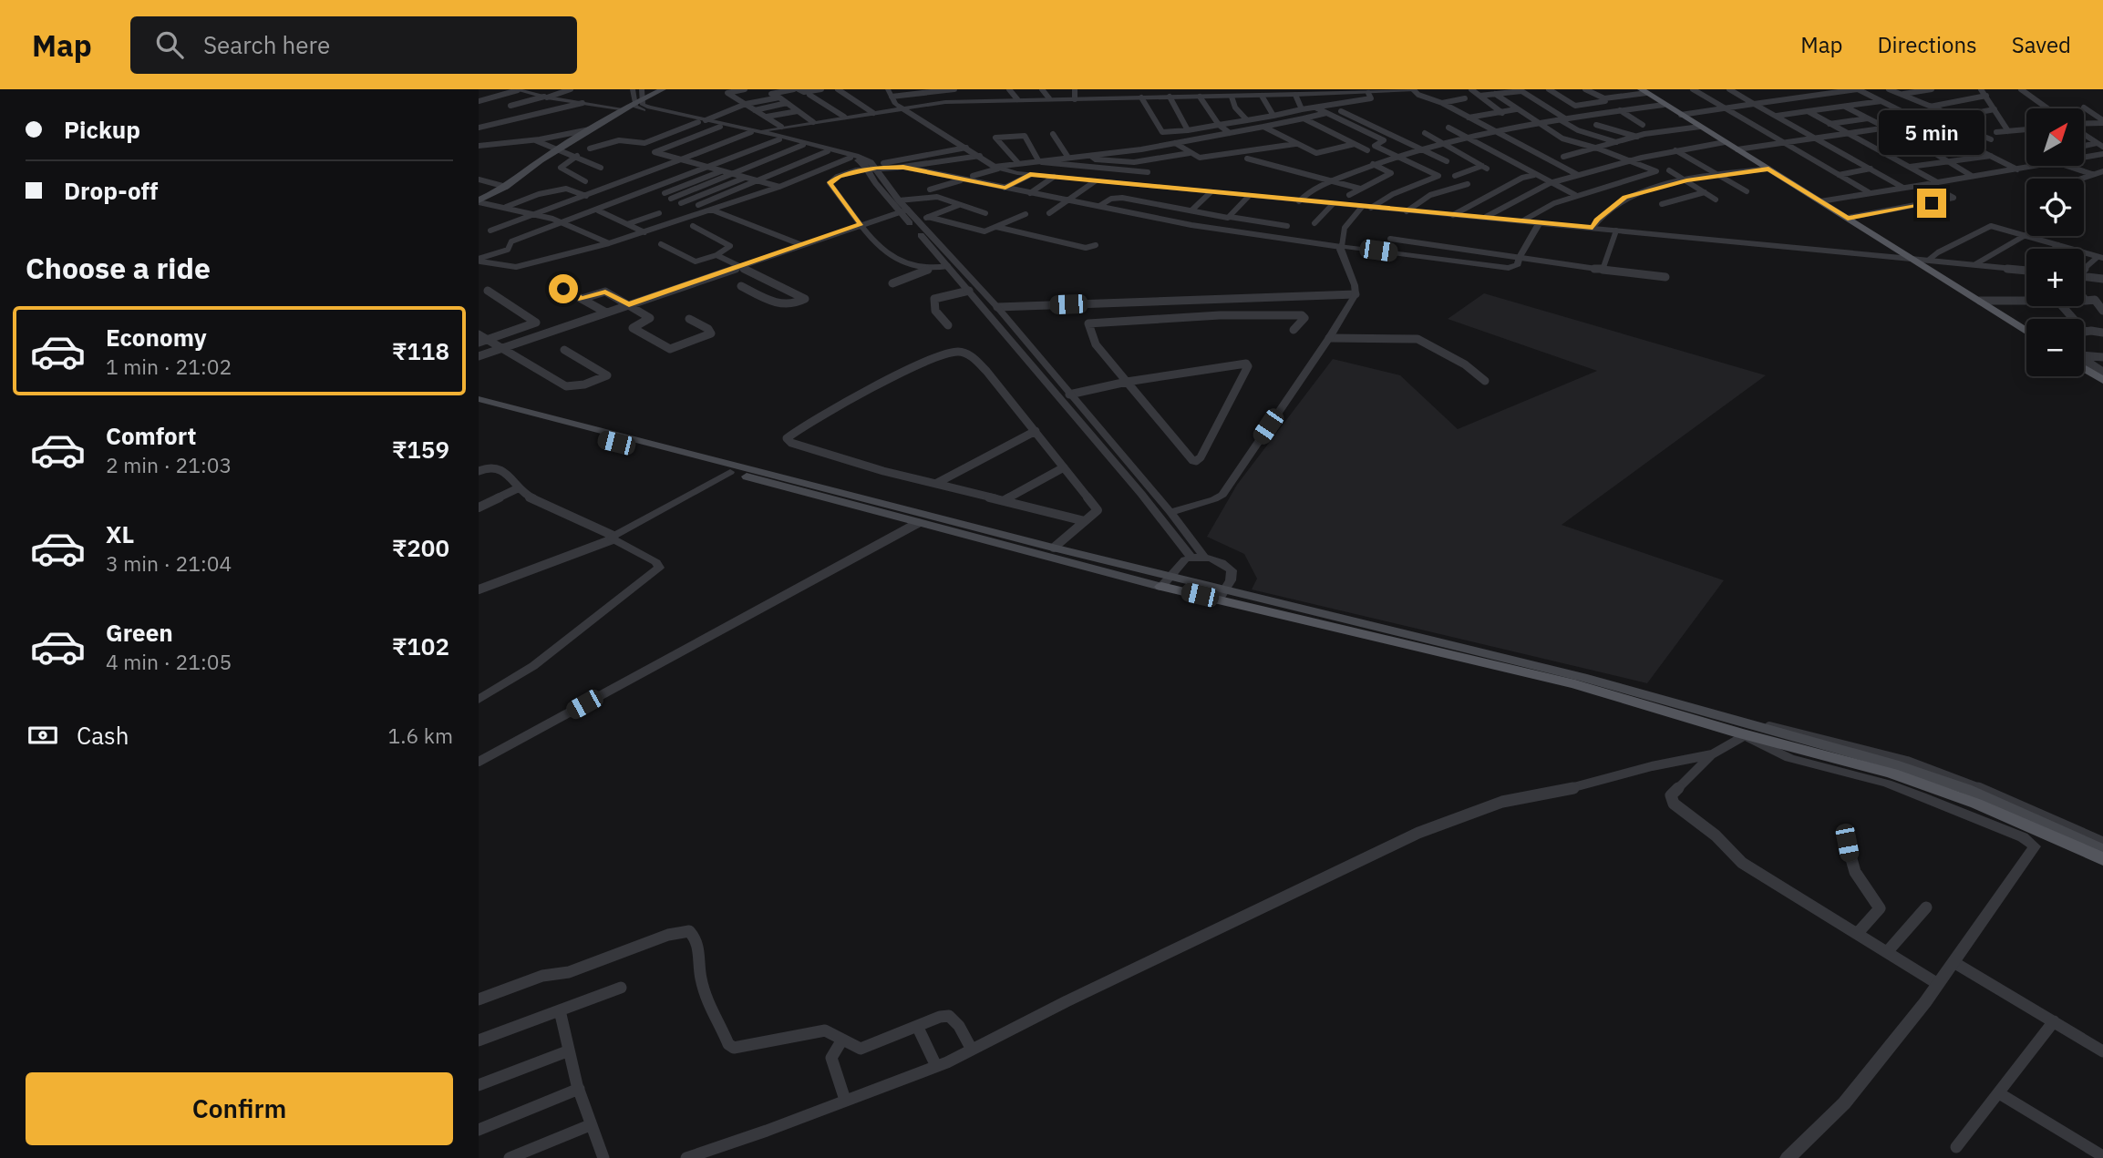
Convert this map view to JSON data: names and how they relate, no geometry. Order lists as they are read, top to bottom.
{
  "north": "top right",
  "page": {
    "header": "Map",
    "search": "Search here",
    "nav": ["Map", "Directions", "Saved"],
    "banner": ["Pickup", "Drop-off"],
    "map_buttons": ["+", "−"],
    "bubble": "5 min",
    "heading": "Choose a ride",
    "list": [
      {
        "name": "Economy",
        "note": "1 min · 21:02",
        "value": "₹118"
      },
      {
        "name": "Comfort",
        "note": "2 min · 21:03",
        "value": "₹159"
      },
      {
        "name": "XL",
        "note": "3 min · 21:04",
        "value": "₹200"
      },
      {
        "name": "Green",
        "note": "4 min · 21:05",
        "value": "₹102"
      }
    ],
    "pay": ["Cash", "1.6 km"],
    "buttons": "Confirm"
  }
}
